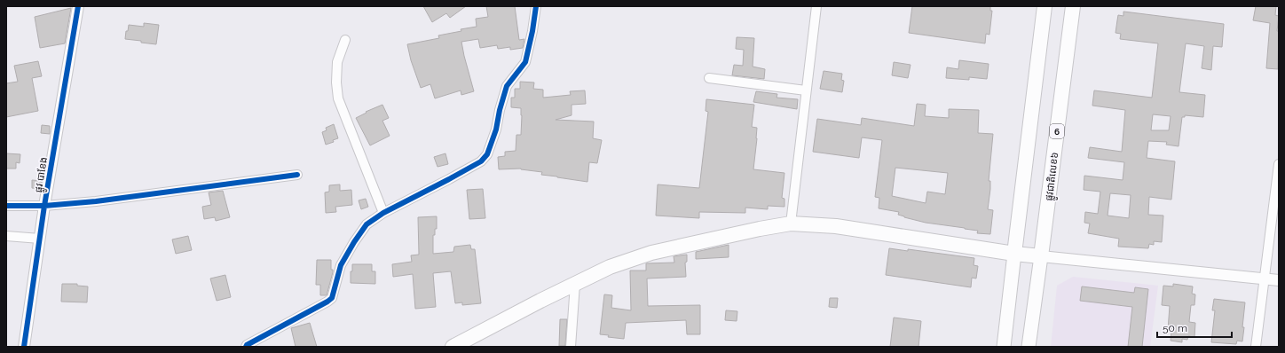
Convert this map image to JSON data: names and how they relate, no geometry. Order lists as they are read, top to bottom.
{
  "streets": {
    "highway": ["6", "ផ្លូវជាតិលេខ៦"],
    "street": ["ផ្លូវ បាខែង"]
  },
  "scale_bar": "50 m"
}
